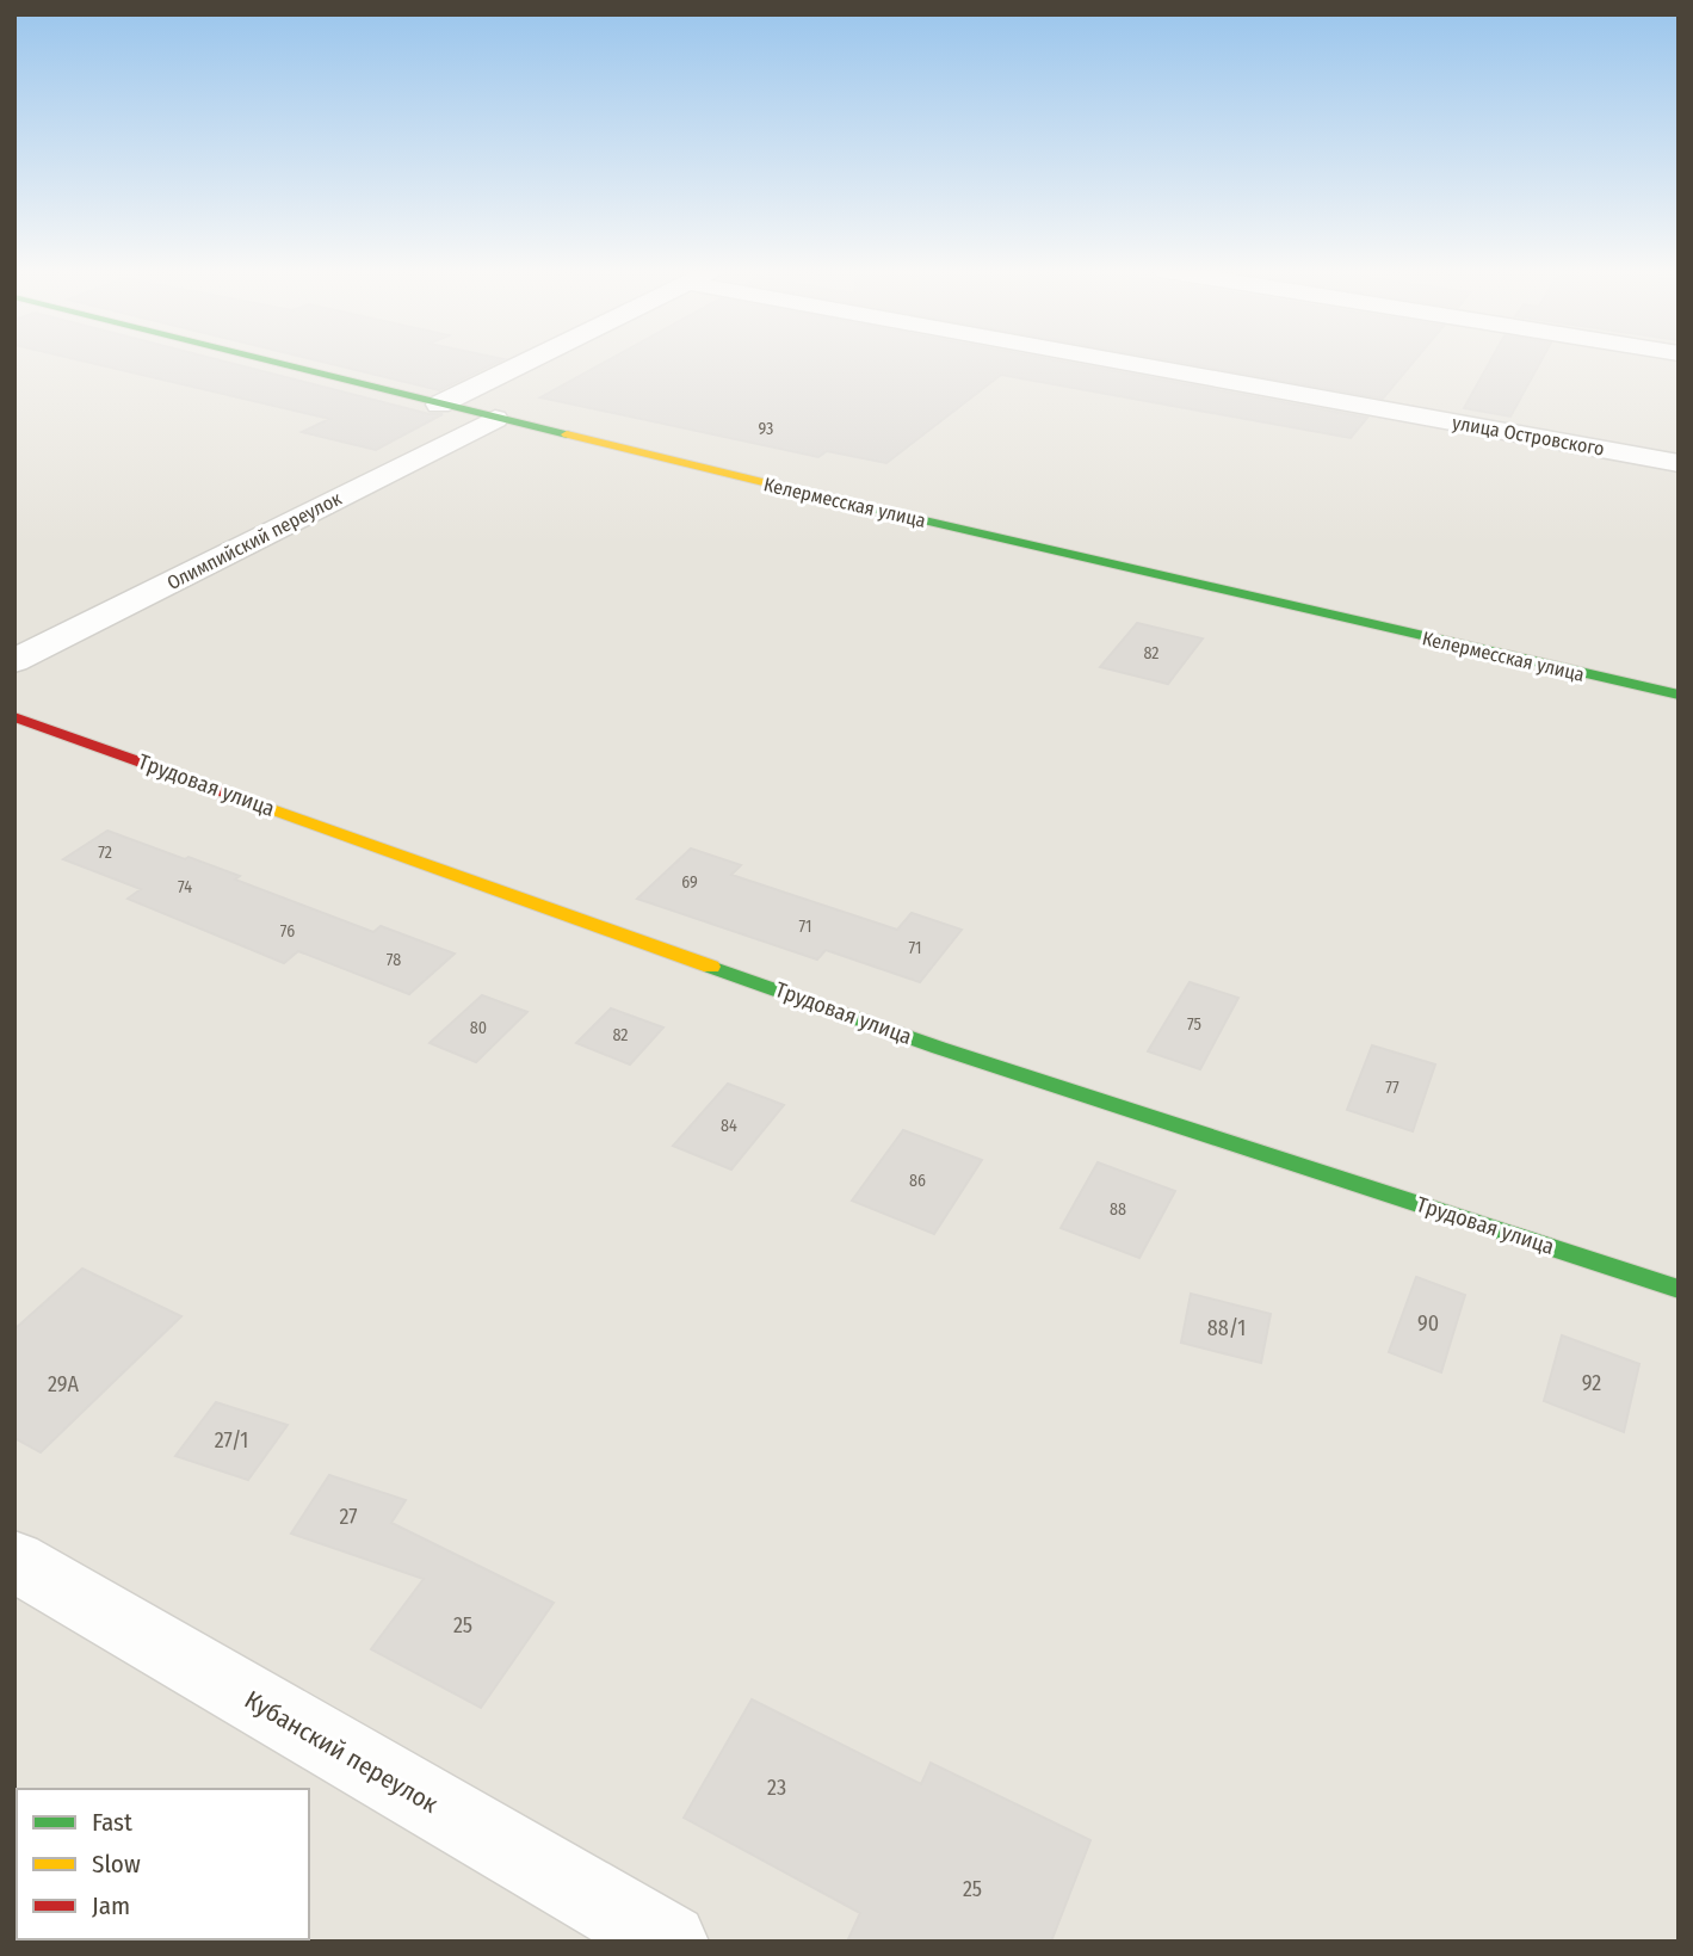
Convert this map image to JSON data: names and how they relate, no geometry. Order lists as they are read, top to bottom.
{
  "streets": {
    "street": [
      "улица Островского",
      "Келермесская улица",
      "Олимпийский переулок",
      "Трудовая улица",
      "Кубанский переулок"
    ]
  },
  "crossings": [
    ["Келермесская улица", "Олимпийский переулок"]
  ],
  "house_numbers": [
    "93",
    "82",
    "72",
    "69",
    "74",
    "71",
    "76",
    "71",
    "78",
    "75",
    "80",
    "82",
    "77",
    "84",
    "86",
    "88",
    "90",
    "88/1",
    "92",
    "29А",
    "27/1",
    "27",
    "25",
    "23",
    "25"
  ],
  "legend": ["Fast", "Slow", "Jam"]
}
